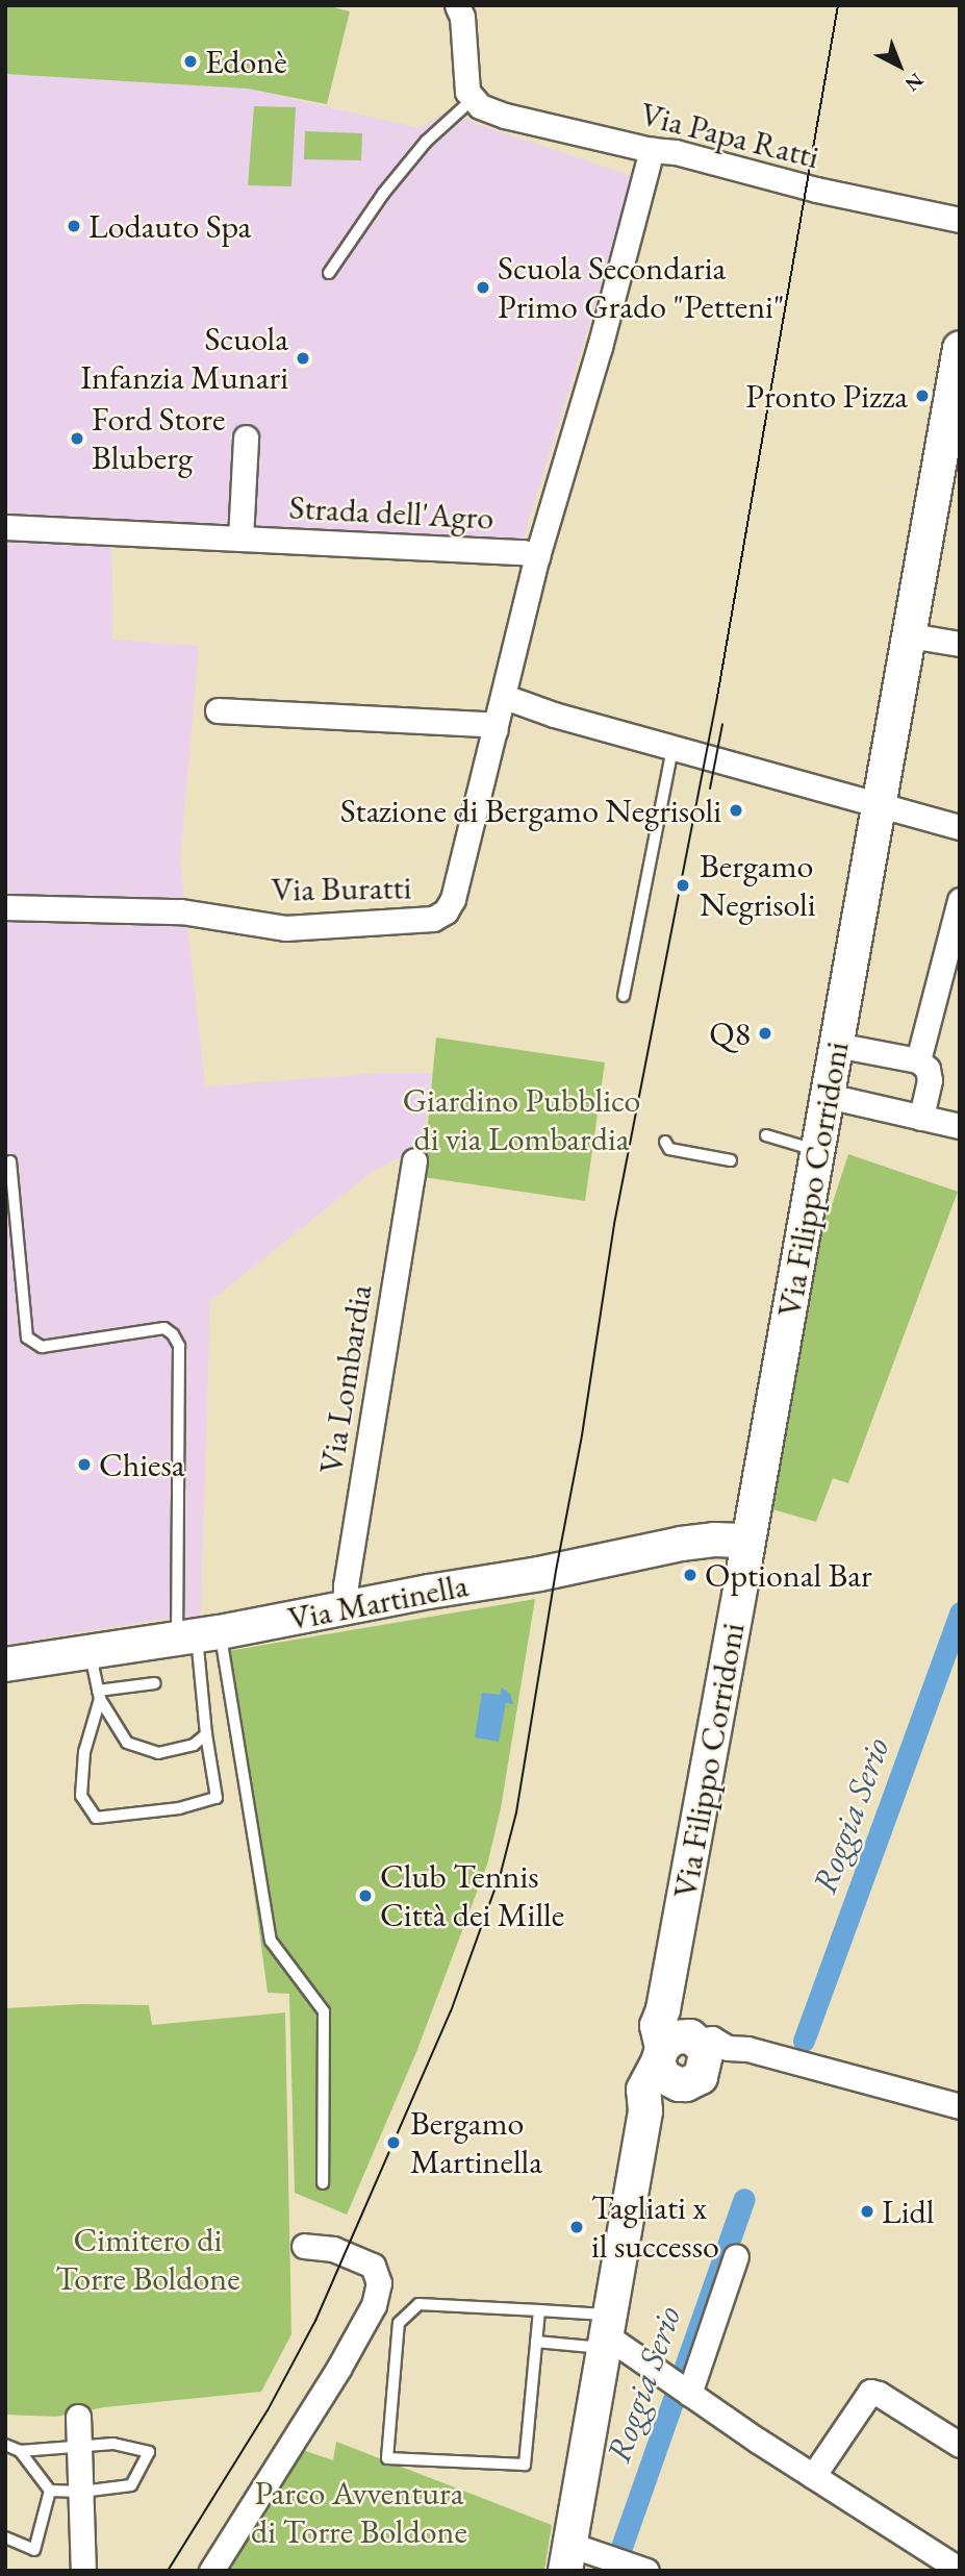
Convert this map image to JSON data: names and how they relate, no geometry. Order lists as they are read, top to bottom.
{
  "streets": {
    "street": [
      "Via Papa Ratti",
      "Strada dell'Agro",
      "Via Buratti",
      "Via Filippo Corridoni",
      "Via Lombardia",
      "Via Martinella"
    ]
  },
  "crossings": [
    ["Via Papa Ratti", "Via Buratti"],
    ["Strada dell'Agro", "Via Buratti"],
    ["Via Filippo Corridoni", "Via Martinella"],
    ["Via Lombardia", "Via Martinella"]
  ],
  "water": ["Roggia Serio"],
  "parks": ["Giardino Pubblico di via Lombardia", "Cimitero di Torre Boldone", "Parco Avventura di Torre Boldone"],
  "places": [
    "Edonè",
    "Lodauto Spa",
    "Scuola Secondaria Primo Grado \"Petteni\"",
    "Scuola Infanzia Munari",
    "Pronto Pizza",
    "Ford Store Bluberg",
    "Stazione di Bergamo Negrisoli",
    "Bergamo Negrisoli",
    "Q8",
    "Chiesa",
    "Optional Bar",
    "Club Tennis Città dei Mille",
    "Bergamo Martinella",
    "Lidl",
    "Tagliati x il successo"
  ],
  "north": "bottom right"
}
